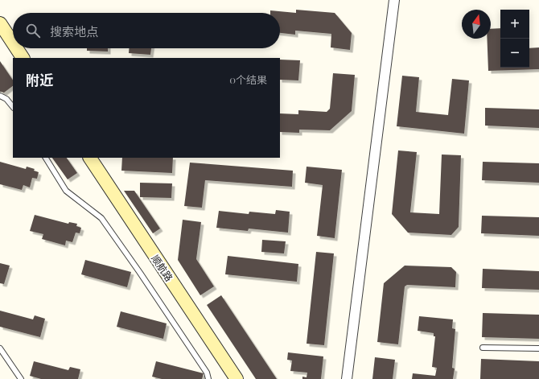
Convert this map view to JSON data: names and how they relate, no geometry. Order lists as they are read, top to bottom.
{
  "streets": {
    "street": ["顺航路"]
  },
  "north": "top",
  "page": {
    "map_buttons": ["+", "−"],
    "search": "搜索地点",
    "heading": ["附近", "0个结果"]
  }
}
